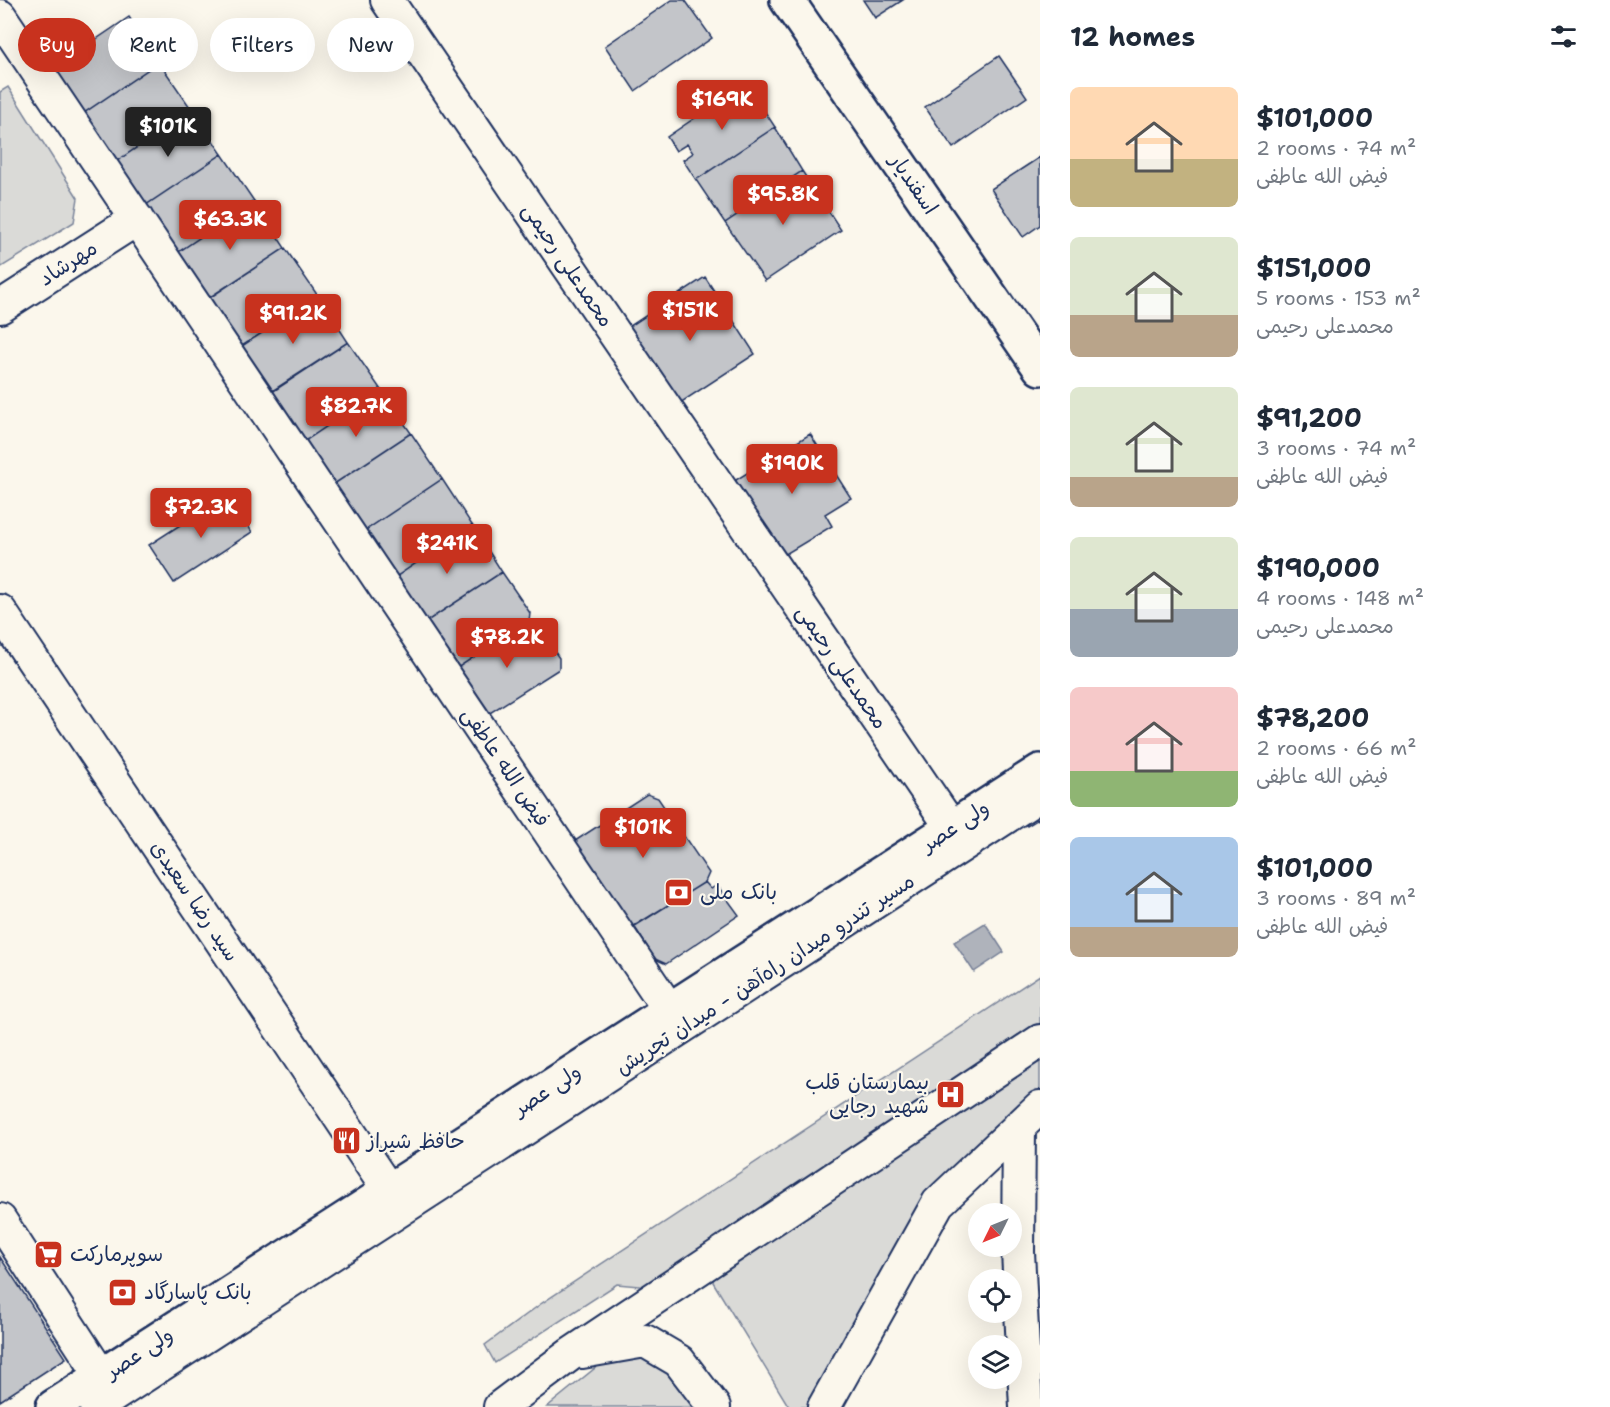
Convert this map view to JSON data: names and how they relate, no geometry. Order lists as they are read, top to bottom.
{
  "streets": {
    "main road": ["اسفندیار", "ولی عصر"],
    "street": [
      "مهرشاد",
      "محمدعلی رحیمی",
      "فیض الله عاطفی",
      "سید رضا سعیدی",
      "مسیر تندرو میدان راه‌آهن - میدان تجریش"
    ]
  },
  "crossings": [
    ["مهرشاد", "فیض الله عاطفی"],
    ["محمدعلی رحیمی", "ولی عصر"],
    ["فیض الله عاطفی", "ولی عصر"],
    ["ولی عصر", "سید رضا سعیدی"],
    ["ولی عصر", "مسیر تندرو میدان راه‌آهن - میدان تجریش"]
  ],
  "places": {
    "bank": ["بانک ملی", "بانک پاسارگاد"],
    "hospital": ["بیمارستان قلب شهید رجایی"],
    "restaurant": ["حافظ شیراز"],
    "supermarket": ["سوپرمارکت"]
  },
  "north": "bottom left",
  "page": {
    "heading": "12 homes",
    "chip": [
      "Buy",
      "Rent",
      "Filters",
      "New"
    ],
    "list": [
      {
        "name": "$101,000",
        "note": "2 rooms · 74 m² · فیض الله عاطفی"
      },
      {
        "name": "$151,000",
        "note": "5 rooms · 153 m² · محمدعلی رحیمی"
      },
      {
        "name": "$91,200",
        "note": "3 rooms · 74 m² · فیض الله عاطفی"
      },
      {
        "name": "$190,000",
        "note": "4 rooms · 148 m² · محمدعلی رحیمی"
      },
      {
        "name": "$78,200",
        "note": "2 rooms · 66 m² · فیض الله عاطفی"
      },
      {
        "name": "$101,000",
        "note": "3 rooms · 89 m² · فیض الله عاطفی"
      }
    ],
    "price": [
      "$169K",
      "$101K",
      "$95.8K",
      "$63.3K",
      "$151K",
      "$91.2K",
      "$82.7K",
      "$190K",
      "$72.3K",
      "$241K",
      "$78.2K",
      "$101K"
    ]
  }
}
